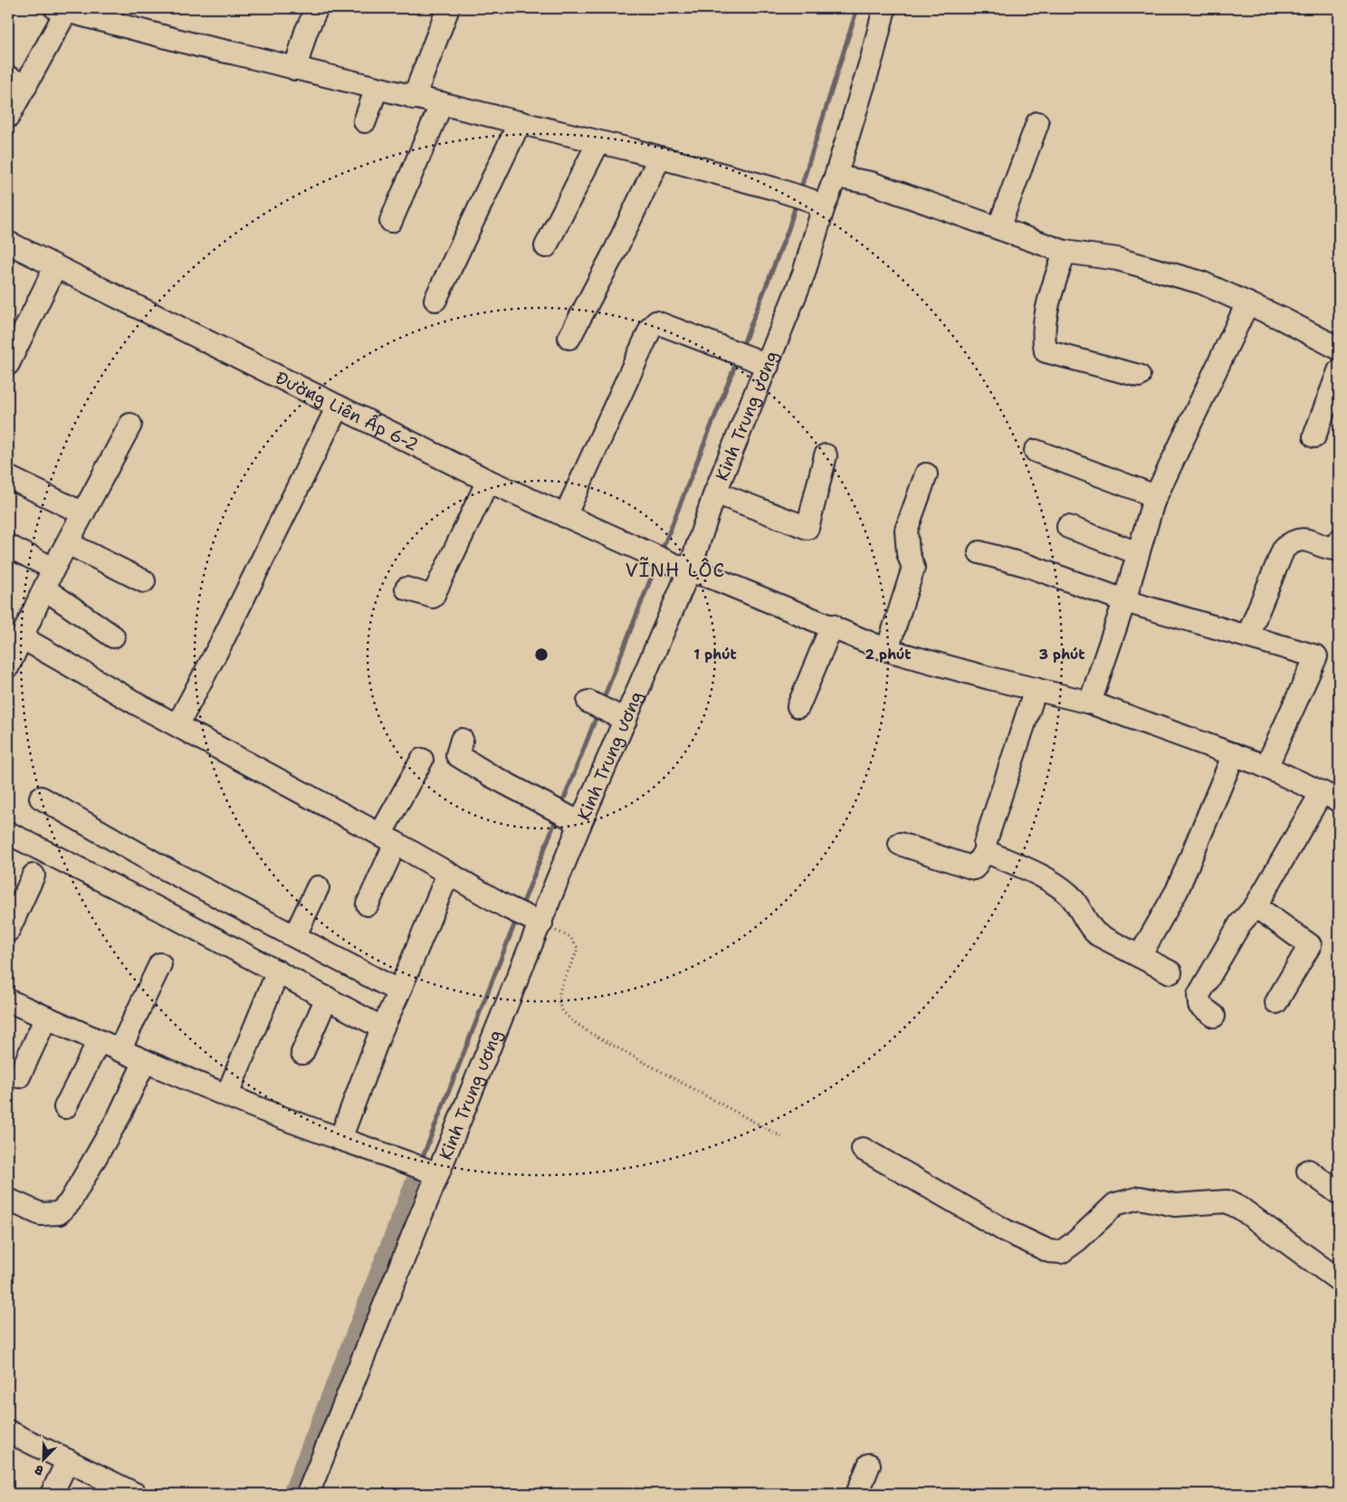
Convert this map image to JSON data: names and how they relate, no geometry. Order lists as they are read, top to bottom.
{
  "streets": {
    "street": ["Đường Liên Ấp 6-2", "Kinh Trung ương"]
  },
  "crossings": [
    ["Đường Liên Ấp 6-2", "Kinh Trung ương"]
  ],
  "districts": ["VĨNH LỘC"],
  "north": "bottom left",
  "rings": ["1 phút", "2 phút", "3 phút"]
}
